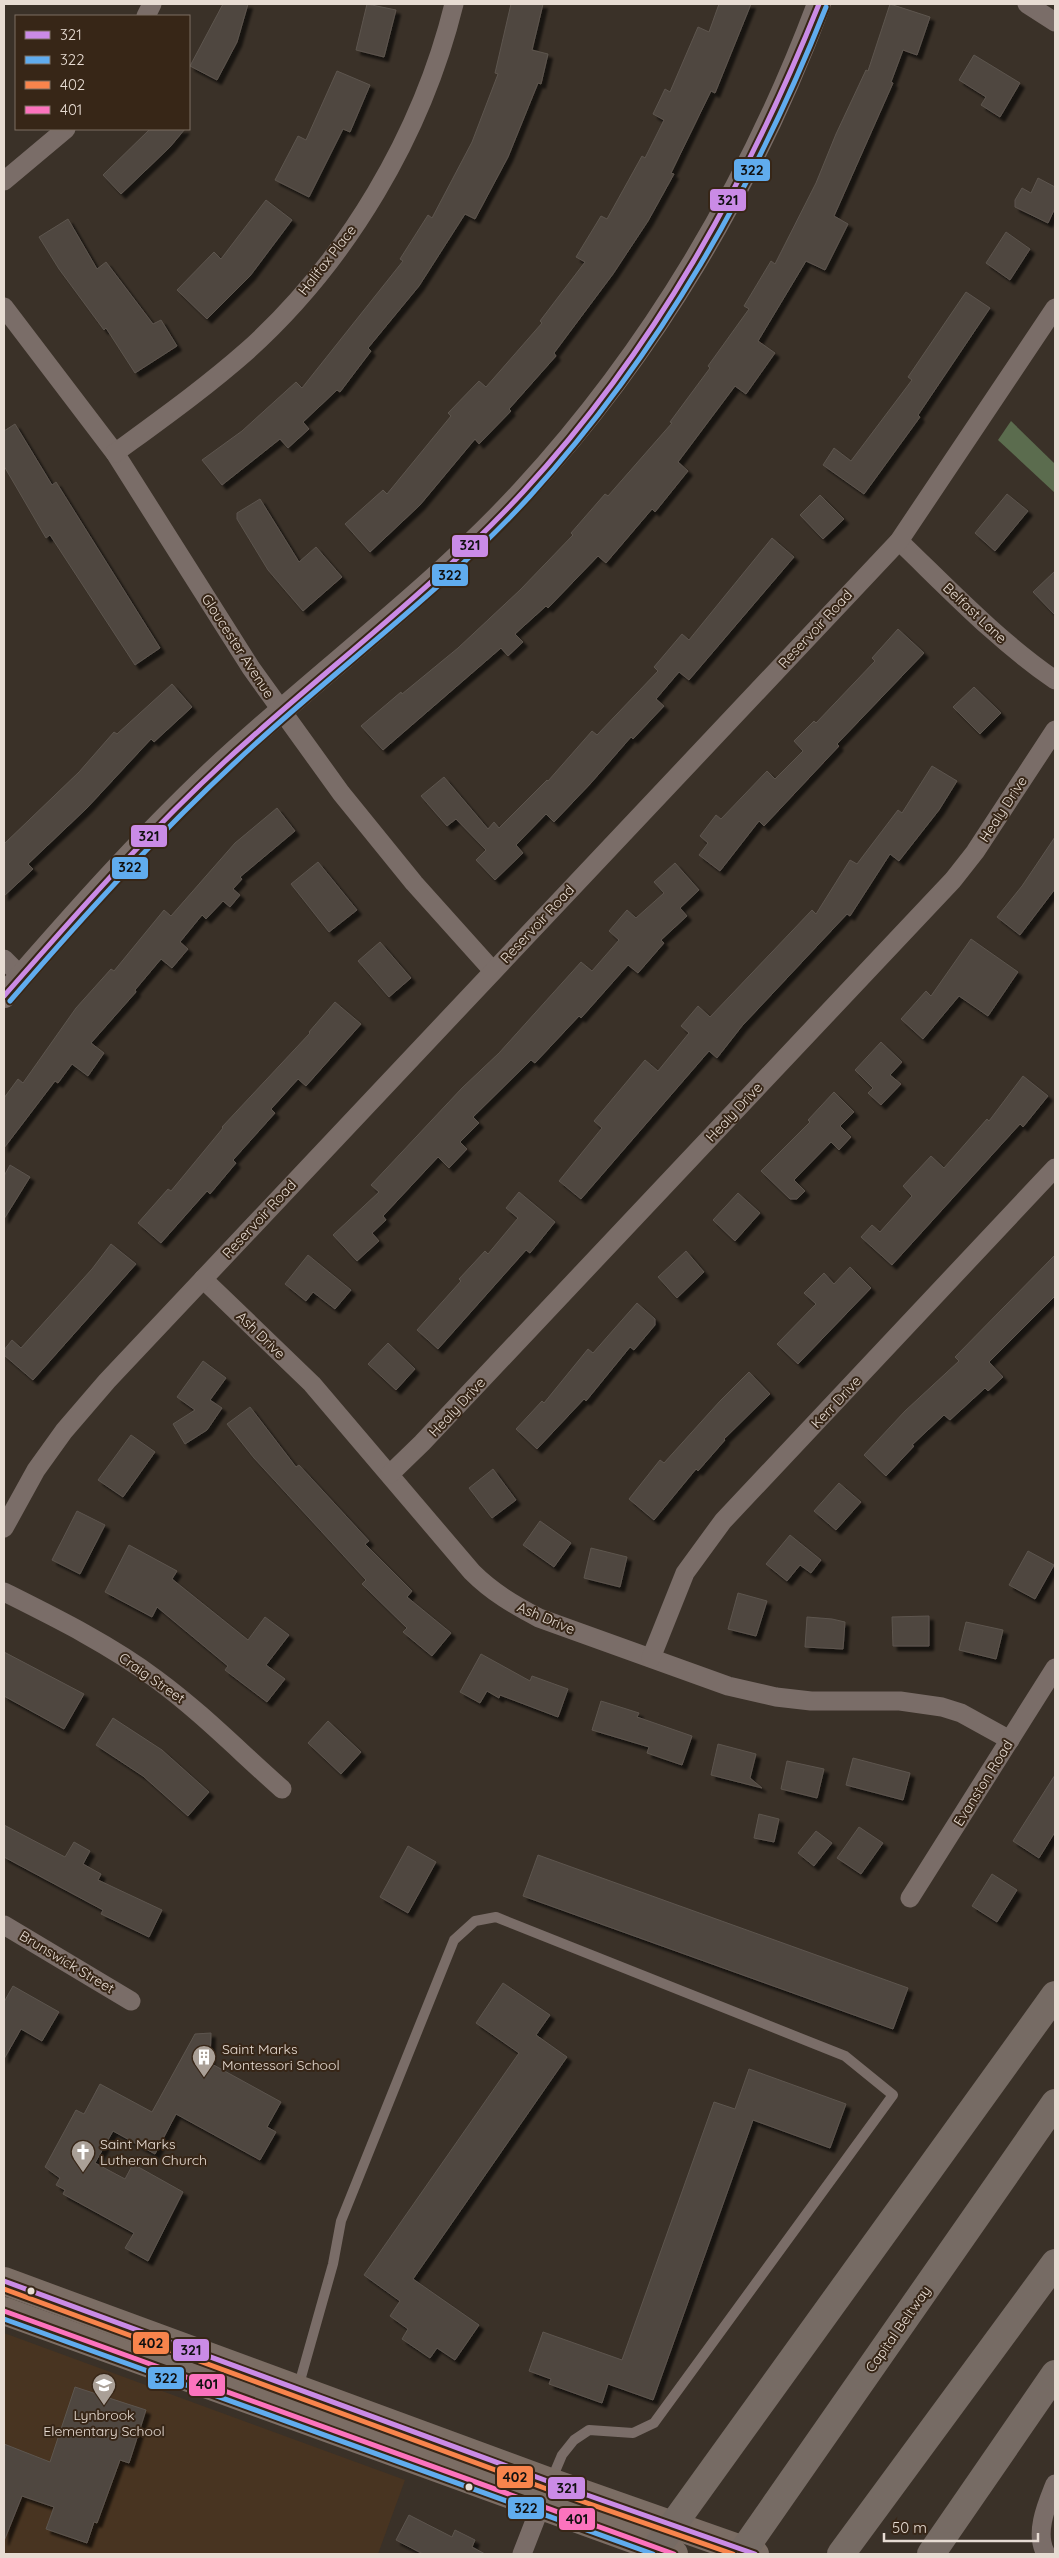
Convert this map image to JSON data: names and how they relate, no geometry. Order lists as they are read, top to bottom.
{
  "streets": {
    "highway": ["Capital Beltway"],
    "street": [
      "Halifax Place",
      "Belfast Lane",
      "Reservoir Road",
      "Gloucester Avenue",
      "Healy Drive",
      "Ash Drive",
      "Kerr Drive",
      "Craig Street",
      "Evanston Road",
      "Brunswick Street"
    ]
  },
  "crossings": [
    ["Halifax Place", "Gloucester Avenue"],
    ["Belfast Lane", "Reservoir Road"],
    ["Reservoir Road", "Gloucester Avenue"],
    ["Reservoir Road", "Ash Drive"],
    ["Healy Drive", "Ash Drive"],
    ["Ash Drive", "Kerr Drive"],
    ["Ash Drive", "Evanston Road"]
  ],
  "places": {
    "building": ["Saint Marks Montessori School"],
    "church": ["Saint Marks Lutheran Church"],
    "school or university": ["Lynbrook Elementary School"]
  },
  "lines": [
    "transit line 321",
    "transit line 322",
    "transit line 402",
    "transit line 401"
  ],
  "legend": [
    "321",
    "322",
    "402",
    "401"
  ],
  "scale_bar": "50 m"
}
